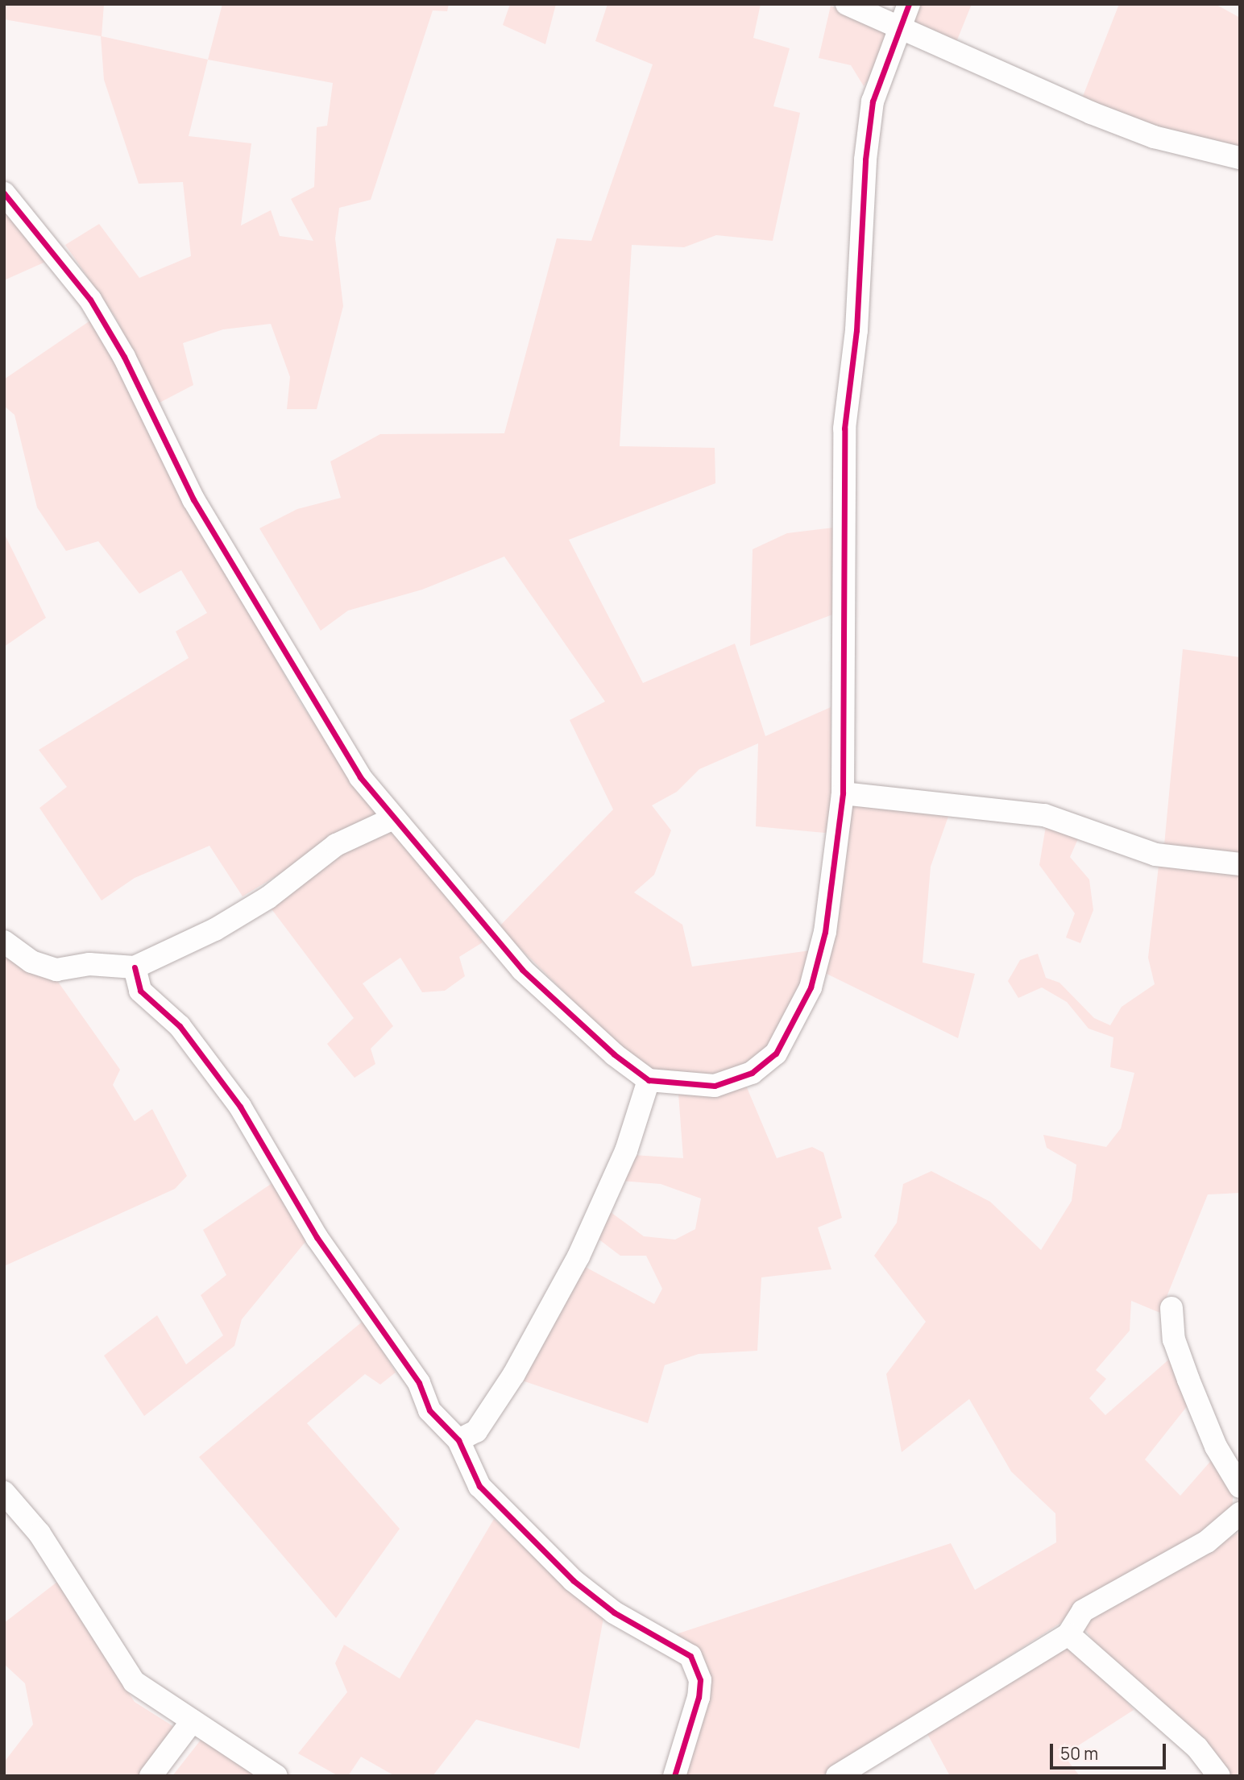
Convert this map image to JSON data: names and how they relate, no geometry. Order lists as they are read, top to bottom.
{
  "scale_bar": "50 m"
}
